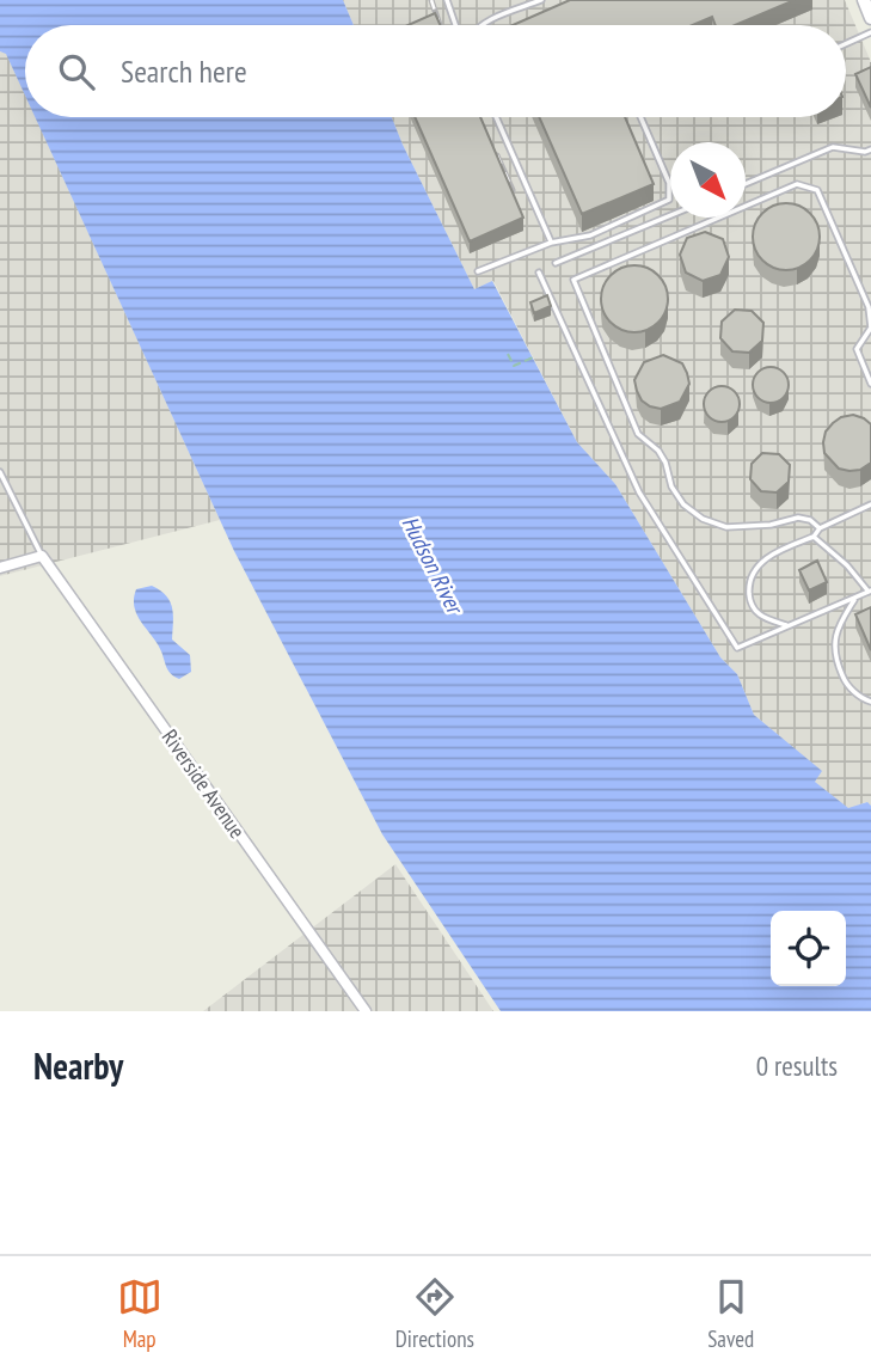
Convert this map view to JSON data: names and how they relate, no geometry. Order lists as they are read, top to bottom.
{
  "streets": {
    "street": ["Riverside Avenue"]
  },
  "water": ["Hudson River"],
  "north": "bottom right",
  "page": {
    "search": "Search here",
    "heading": ["Nearby", "0 results"],
    "nav": ["Map", "Directions", "Saved"]
  }
}
